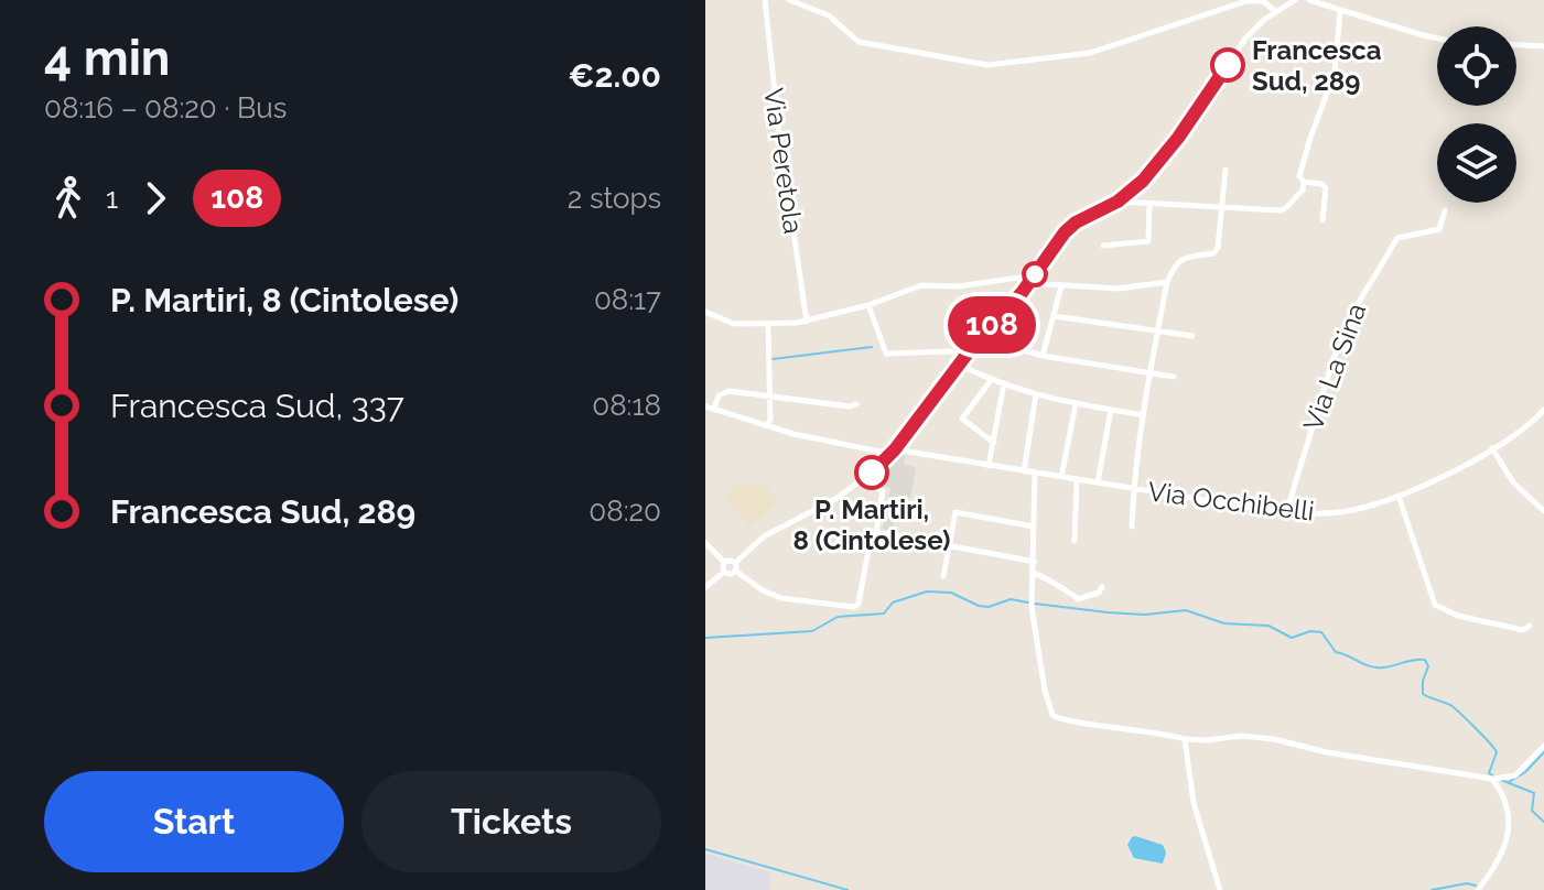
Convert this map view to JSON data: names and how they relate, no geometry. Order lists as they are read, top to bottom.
{
  "streets": {
    "street": ["Via Peretola", "Via La Sina", "Via Occhibelli"]
  },
  "crossings": [
    ["Via La Sina", "Via Occhibelli"]
  ],
  "places": ["Francesca Sud, 289", "P. Martiri, 8 (Cintolese)"],
  "lines": ["bus line 108"],
  "page": {
    "heading": ["4 min", "08:16 – 08:20 · Bus", "€2.00"],
    "on_map": "108",
    "legs": ["1", "108", "2 stops"],
    "list": [
      {
        "name": "P. Martiri, 8 (Cintolese)",
        "value": "08:17"
      },
      {
        "name": "Francesca Sud, 337",
        "value": "08:18"
      },
      {
        "name": "Francesca Sud, 289",
        "value": "08:20"
      }
    ],
    "buttons": ["Start", "Tickets"]
  }
}
